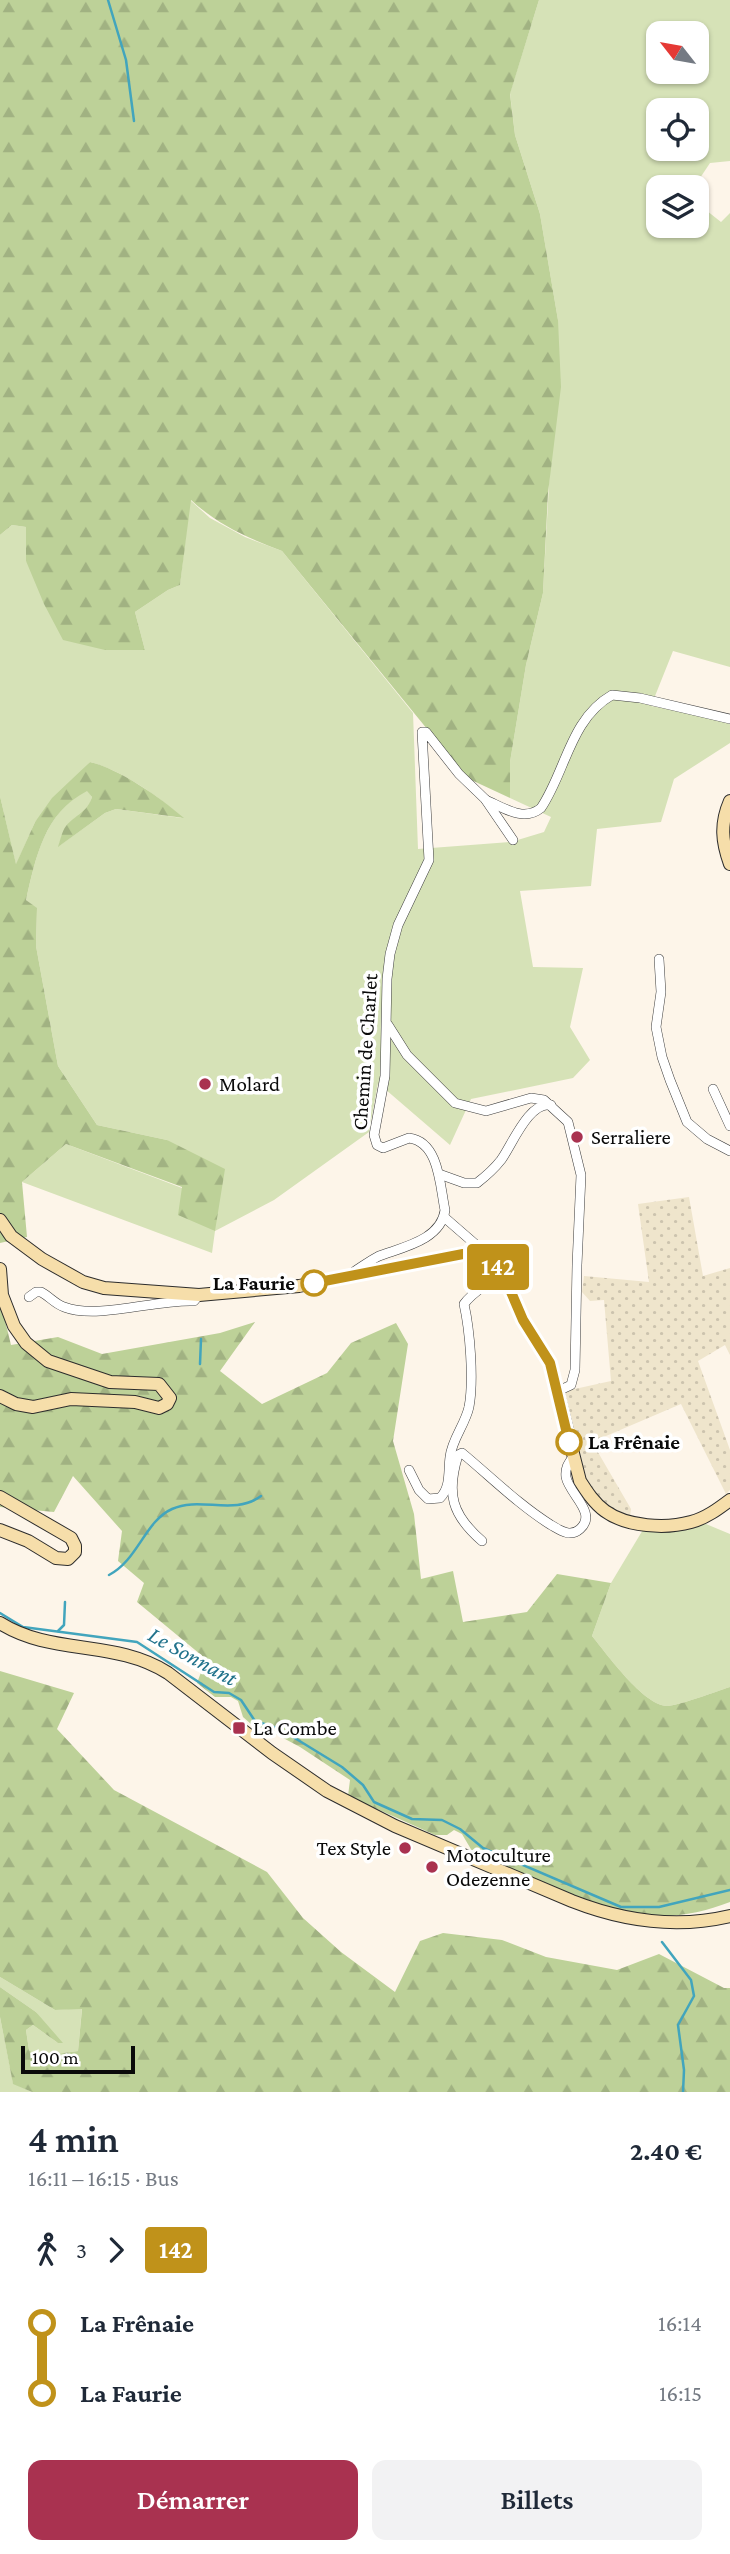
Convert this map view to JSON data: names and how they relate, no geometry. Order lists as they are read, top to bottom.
{
  "streets": {
    "street": ["Chemin de Charlet"]
  },
  "water": ["Le Sonnant"],
  "places": {
    "other": [
      "Molard",
      "Serraliere",
      "La Faurie",
      "La Frênaie",
      "Tex Style",
      "Motoculture Odezenne"
    ],
    "transit": ["La Combe"]
  },
  "lines": ["bus line 142"],
  "scale_bar": "100 m",
  "north": "top left",
  "page": {
    "on_map": "142",
    "scale": "100 m",
    "heading": ["4 min", "16:11 – 16:15 · Bus", "2.40 €"],
    "legs": ["3", "142"],
    "list": [
      {
        "name": "La Frênaie",
        "value": "16:14"
      },
      {
        "name": "La Faurie",
        "value": "16:15"
      }
    ],
    "buttons": ["Démarrer", "Billets"]
  }
}
